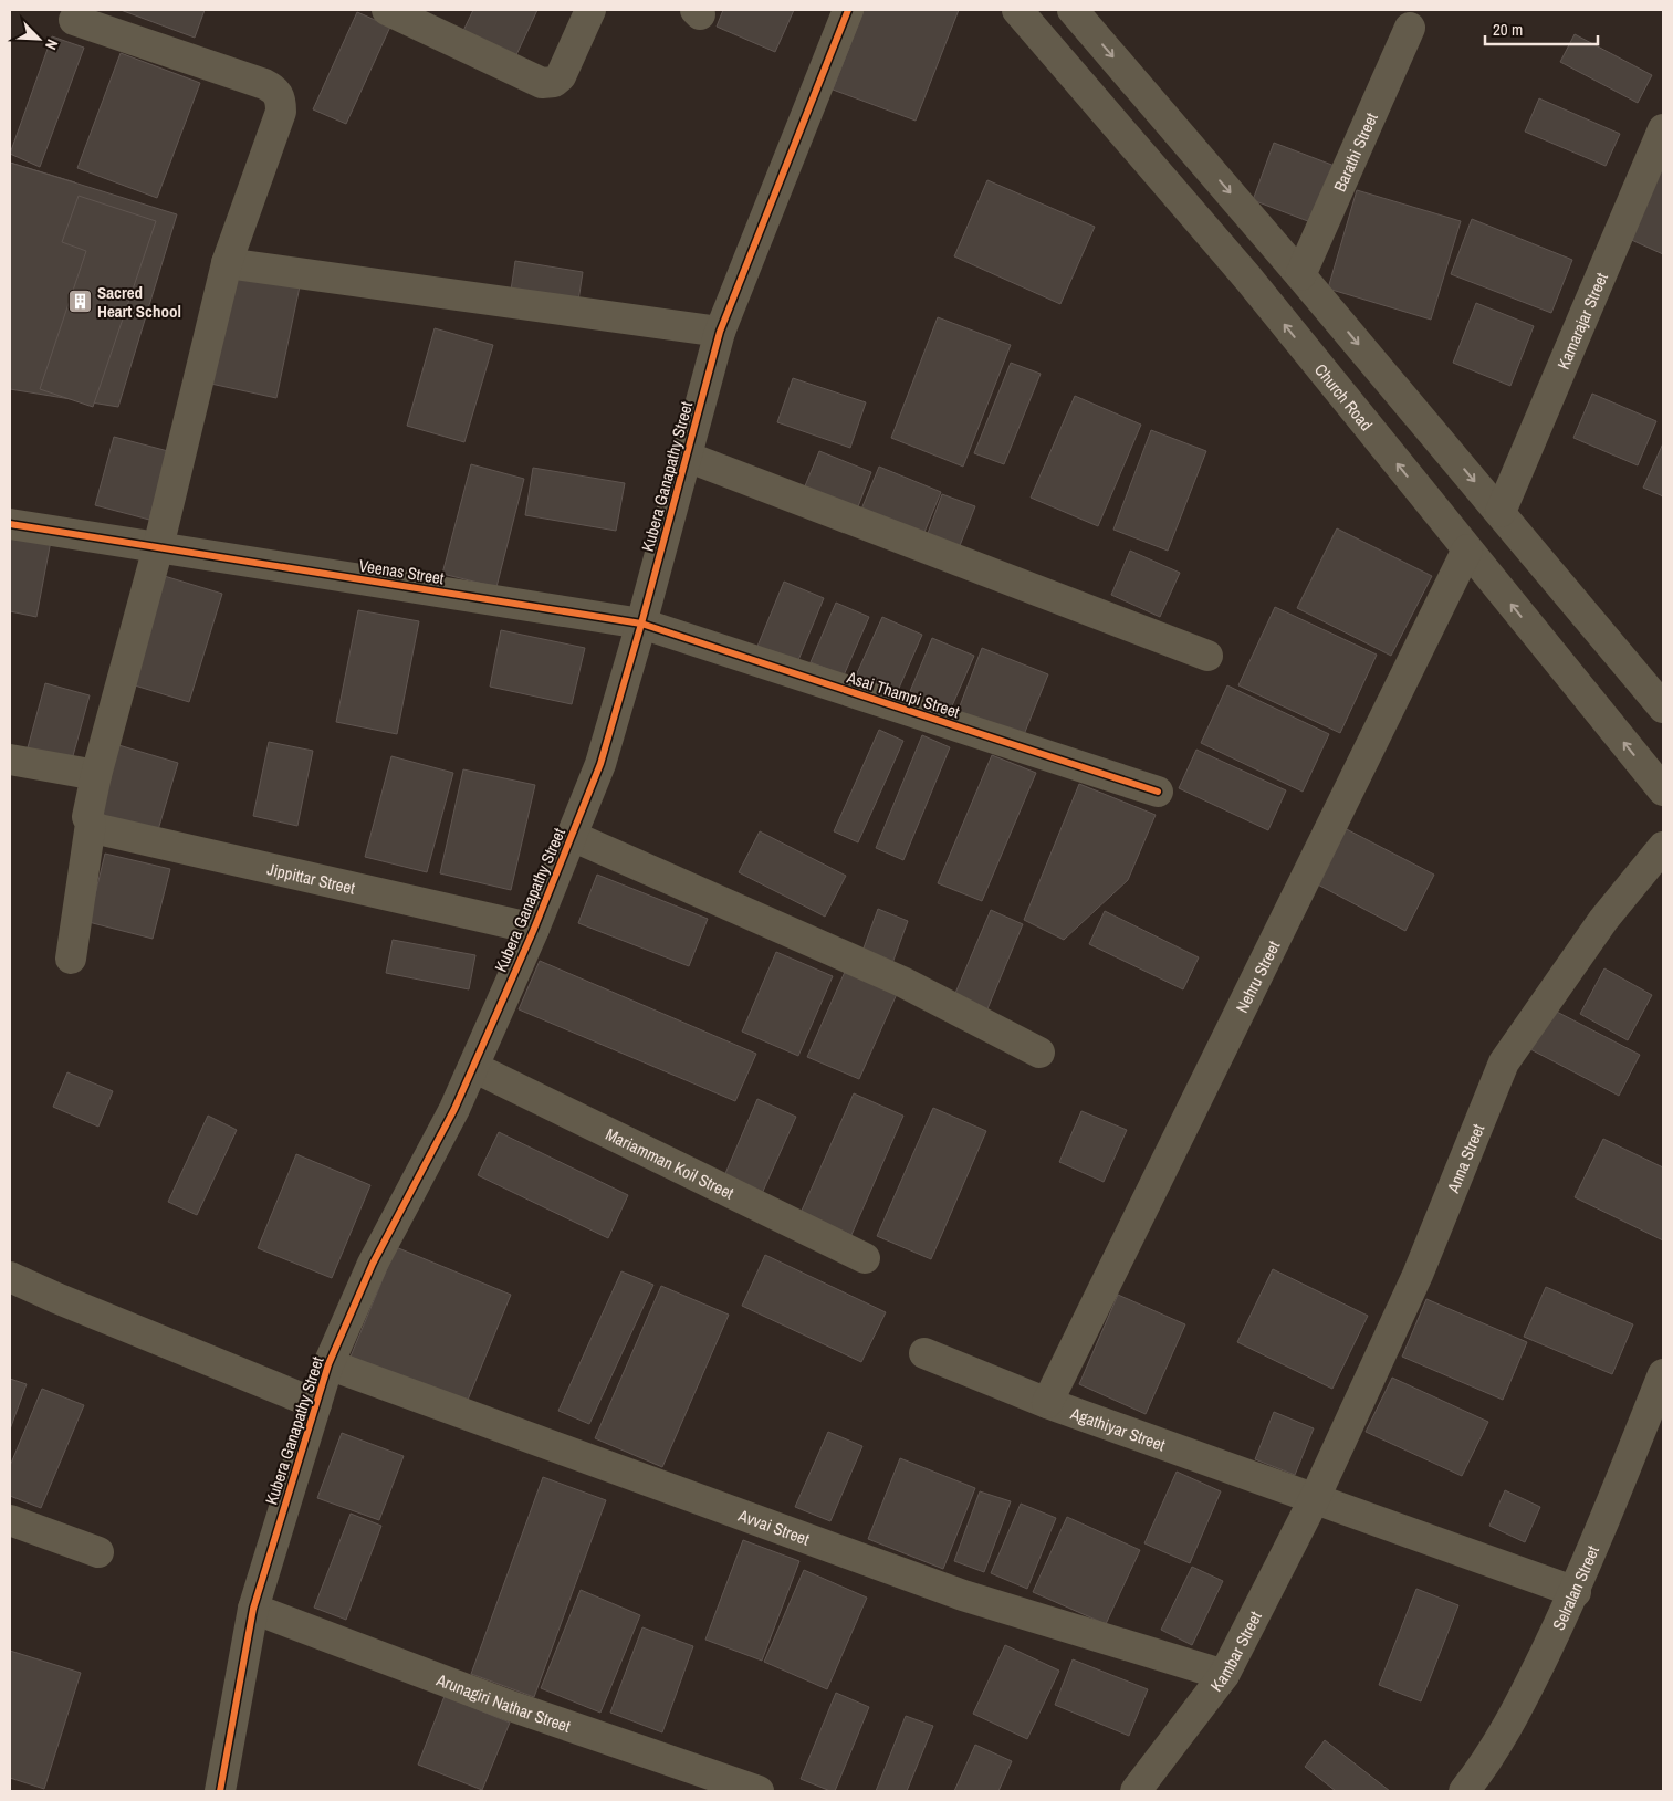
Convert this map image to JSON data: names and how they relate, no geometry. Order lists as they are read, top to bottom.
{
  "streets": {
    "street": [
      "Barathi Street",
      "Kamarajar Street",
      "Church Road",
      "Kubera Ganapathy Street",
      "Veenas Street",
      "Asai Thampi Street",
      "Jippittar Street",
      "Nehru Street",
      "Anna Street",
      "Mariamman Koil Street",
      "Agathiyar Street",
      "Avvai Street",
      "Selralan Street",
      "Kambar Street",
      "Arunagiri Nathar Street"
    ]
  },
  "crossings": [
    ["Church Road", "Nehru Street"],
    ["Kubera Ganapathy Street", "Veenas Street"],
    ["Kubera Ganapathy Street", "Asai Thampi Street"],
    ["Kubera Ganapathy Street", "Jippittar Street"],
    ["Kubera Ganapathy Street", "Mariamman Koil Street"],
    ["Kubera Ganapathy Street", "Avvai Street"],
    ["Kubera Ganapathy Street", "Arunagiri Nathar Street"],
    ["Veenas Street", "Asai Thampi Street"],
    ["Nehru Street", "Agathiyar Street"],
    ["Anna Street", "Agathiyar Street"],
    ["Anna Street", "Kambar Street"],
    ["Agathiyar Street", "Selralan Street"],
    ["Agathiyar Street", "Kambar Street"],
    ["Avvai Street", "Kambar Street"]
  ],
  "places": {
    "building": ["Sacred Heart School"]
  },
  "scale_bar": "20 m",
  "north": "bottom right"
}
